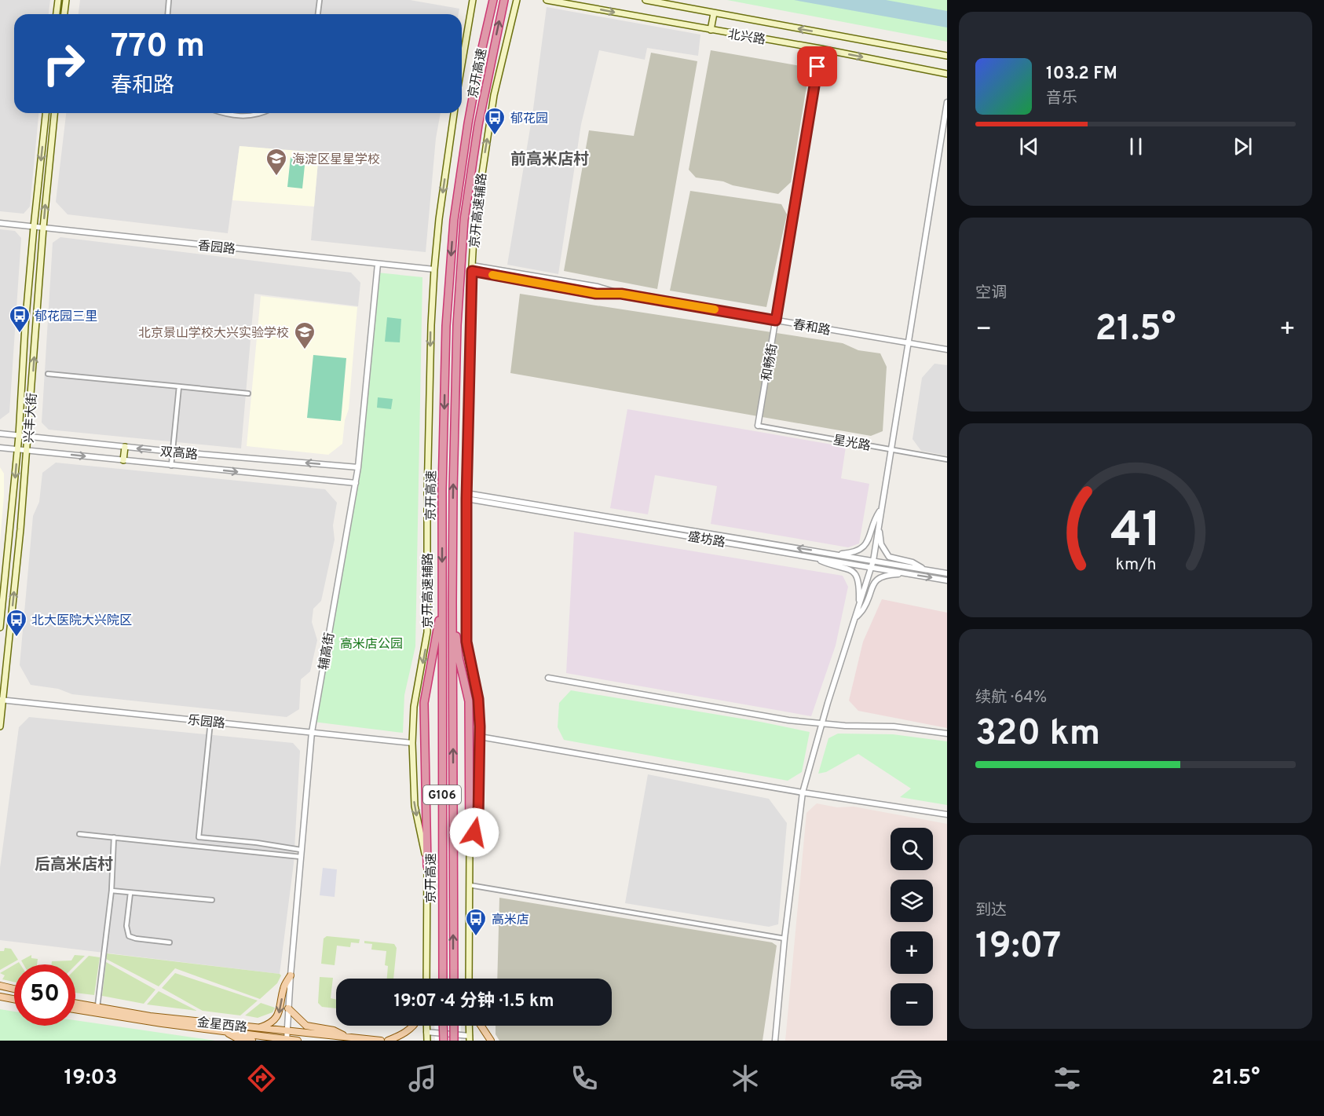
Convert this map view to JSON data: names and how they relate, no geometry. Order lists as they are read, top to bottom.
{
  "streets": {
    "highway": ["京开高速", "G106"],
    "main road": [
      "北兴路",
      "京开高速辅路",
      "兴丰大街",
      "金星西路"
    ],
    "street": [
      "香园路",
      "春和路",
      "和畅街",
      "星光路",
      "双高路",
      "盛坊路",
      "辅高街",
      "乐园路"
    ]
  },
  "crossings": [
    ["北兴路", "和畅街"],
    ["京开高速辅路", "香园路"],
    ["京开高速辅路", "春和路"],
    ["京开高速辅路", "盛坊路"],
    ["京开高速辅路", "乐园路"],
    ["香园路", "兴丰大街"],
    ["香园路", "辅高街"],
    ["春和路", "和畅街"],
    ["和畅街", "星光路"],
    ["兴丰大街", "双高路"],
    ["兴丰大街", "乐园路"],
    ["双高路", "辅高街"],
    ["辅高街", "乐园路"],
    ["辅高街", "金星西路"]
  ],
  "districts": ["前高米店村", "后高米店村"],
  "parks": ["高米店公园"],
  "places": {
    "bus stop": [
      "郁花园",
      "郁花园三里",
      "北大医院大兴院区",
      "高米店"
    ],
    "school or university": ["海淀区星星学校", "北京景山学校大兴实验学校"]
  },
  "page": {
    "turn": ["770 m", "春和路"],
    "song": ["103.2 FM", "音乐"],
    "tile": [
      "空调",
      ["续航 · 64%", "320 km"],
      ["到达", "19:07"]
    ],
    "heat": ["−", "21.5°", "+"],
    "map_buttons": ["+", "−"],
    "limit": "50",
    "trip": "19:07 · 4 分钟 · 1.5 km",
    "tabs": ["19:03", "21.5°"],
    "gauge": ["41", "km/h"]
  }
}
